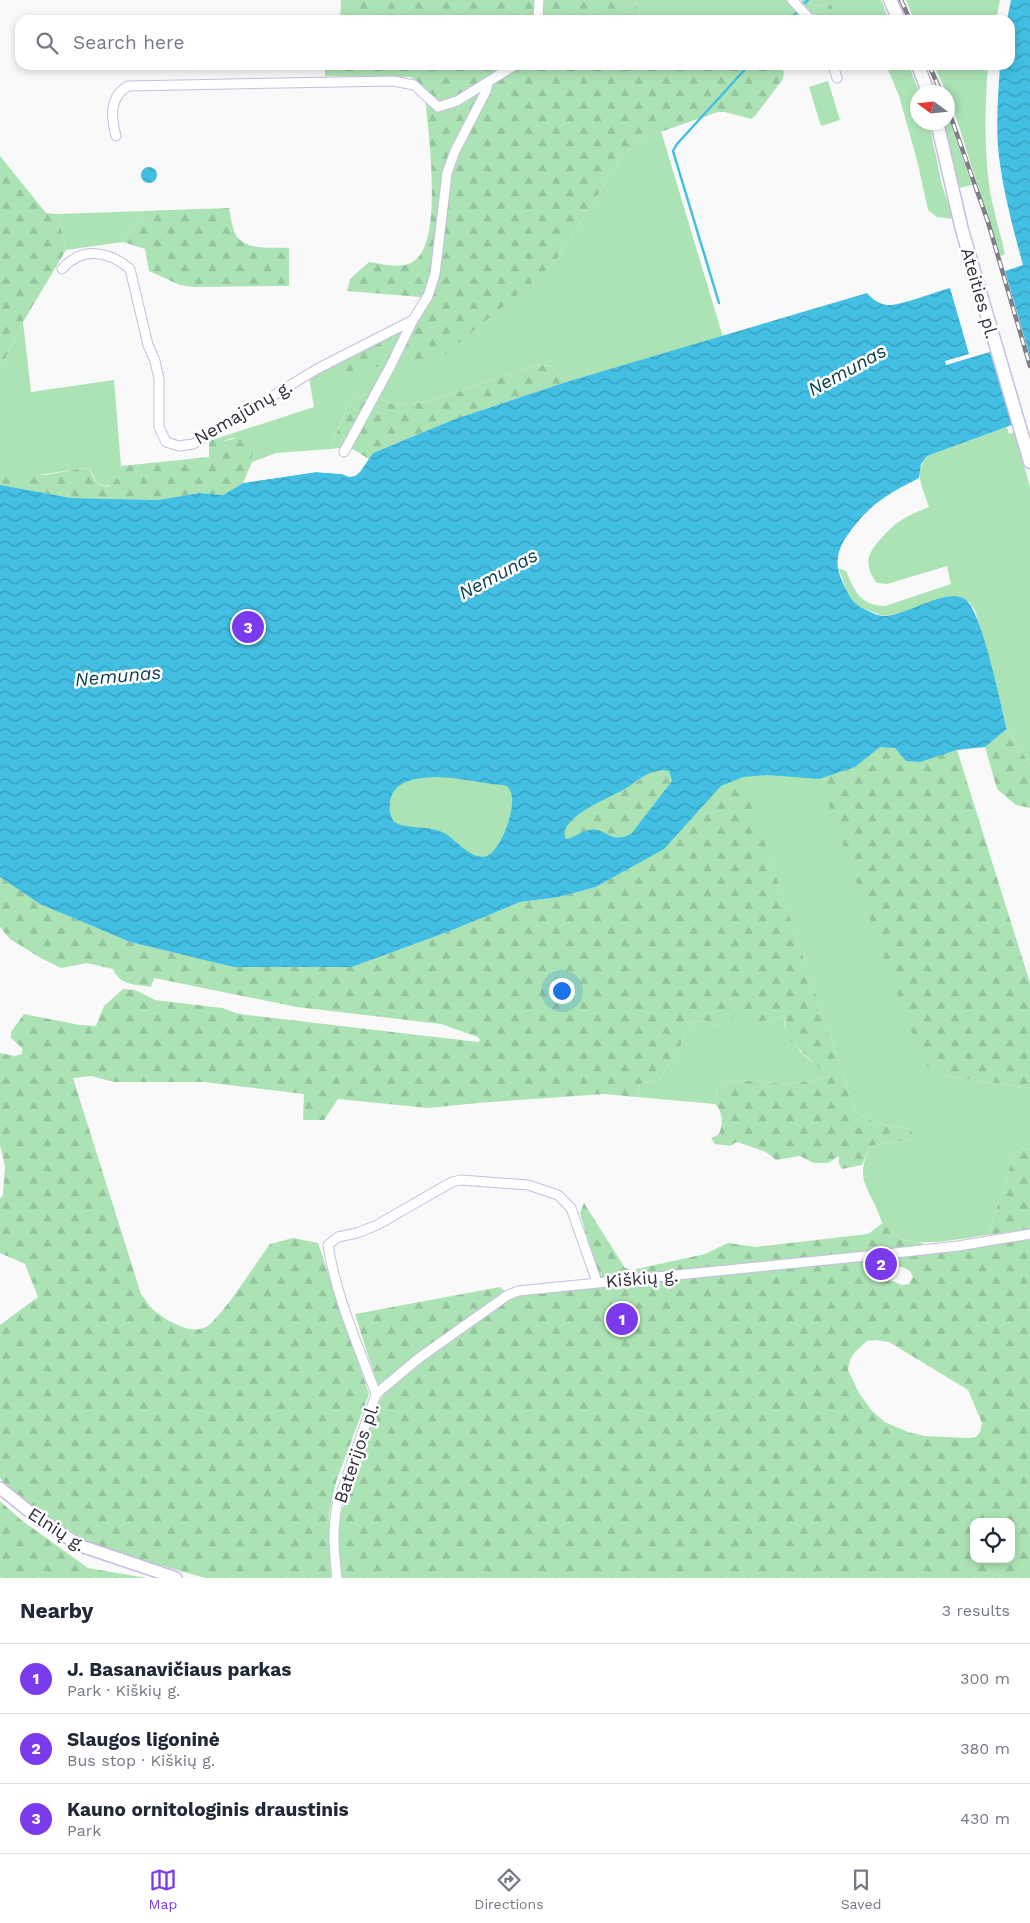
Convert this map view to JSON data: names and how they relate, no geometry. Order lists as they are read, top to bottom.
{
  "streets": {
    "main road": ["Ateities pl."],
    "street": [
      "Nemajūnų g.",
      "Kiškių g.",
      "Baterijos pl.",
      "Elnių g."
    ]
  },
  "crossings": [
    ["Kiškių g.", "Baterijos pl."]
  ],
  "water": ["Nemunas"],
  "north": "left",
  "page": {
    "search": "Search here",
    "pins": ["3", "2", "1"],
    "heading": ["Nearby", "3 results"],
    "list": [
      {
        "mark": "1",
        "name": "J. Basanavičiaus parkas",
        "note": "Park · Kiškių g.",
        "value": "300 m"
      },
      {
        "mark": "2",
        "name": "Slaugos ligoninė",
        "note": "Bus stop · Kiškių g.",
        "value": "380 m"
      },
      {
        "mark": "3",
        "name": "Kauno ornitologinis draustinis",
        "note": "Park",
        "value": "430 m"
      }
    ],
    "nav": ["Map", "Directions", "Saved"]
  }
}
